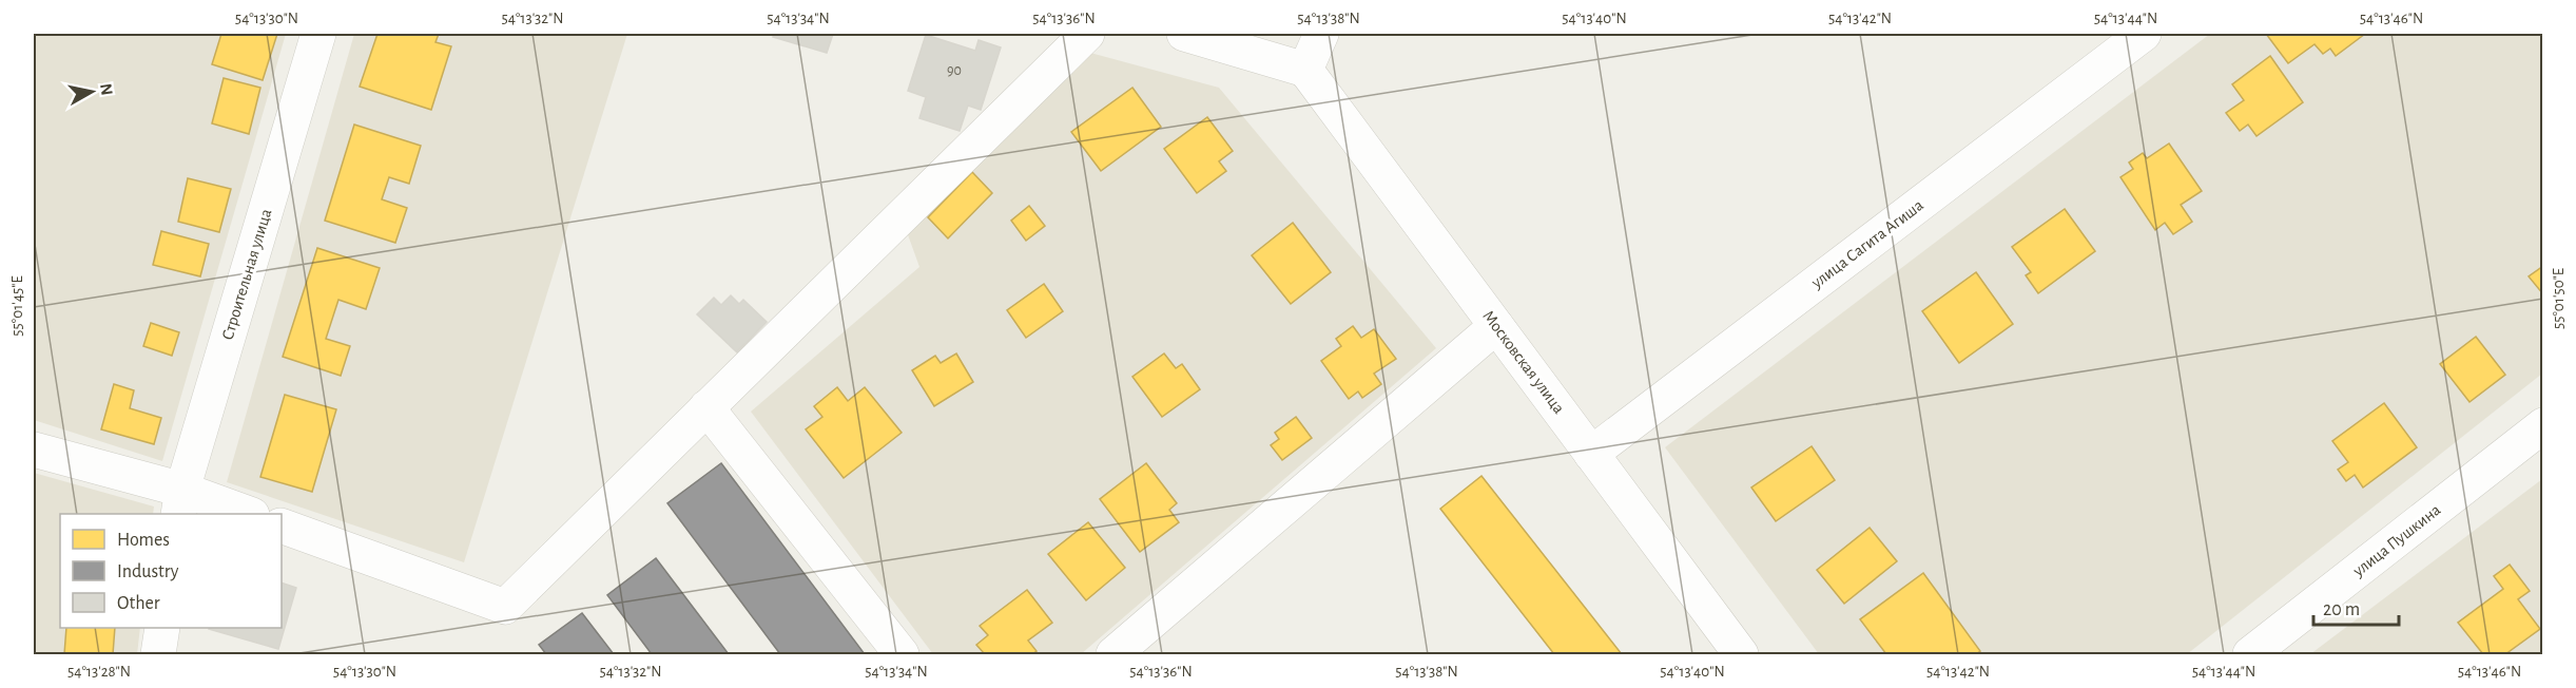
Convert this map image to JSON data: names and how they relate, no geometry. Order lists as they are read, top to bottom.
{
  "streets": {
    "street": [
      "улица Сагита Агиша",
      "Строительная улица",
      "Московская улица",
      "улица Пушкина"
    ]
  },
  "crossings": [
    ["улица Сагита Агиша", "Московская улица"]
  ],
  "house_numbers": ["90"],
  "legend": ["Homes", "Industry", "Other"],
  "scale_bar": "20 m",
  "north": "right",
  "coordinates": [
    "54°13'30\"N",
    "54°13'32\"N",
    "54°13'34\"N",
    "54°13'36\"N",
    "54°13'38\"N",
    "54°13'40\"N",
    "54°13'42\"N",
    "54°13'44\"N",
    "54°13'46\"N",
    "55°01'50\"E",
    "55°01'45\"E",
    "54°13'28\"N"
  ]
}
